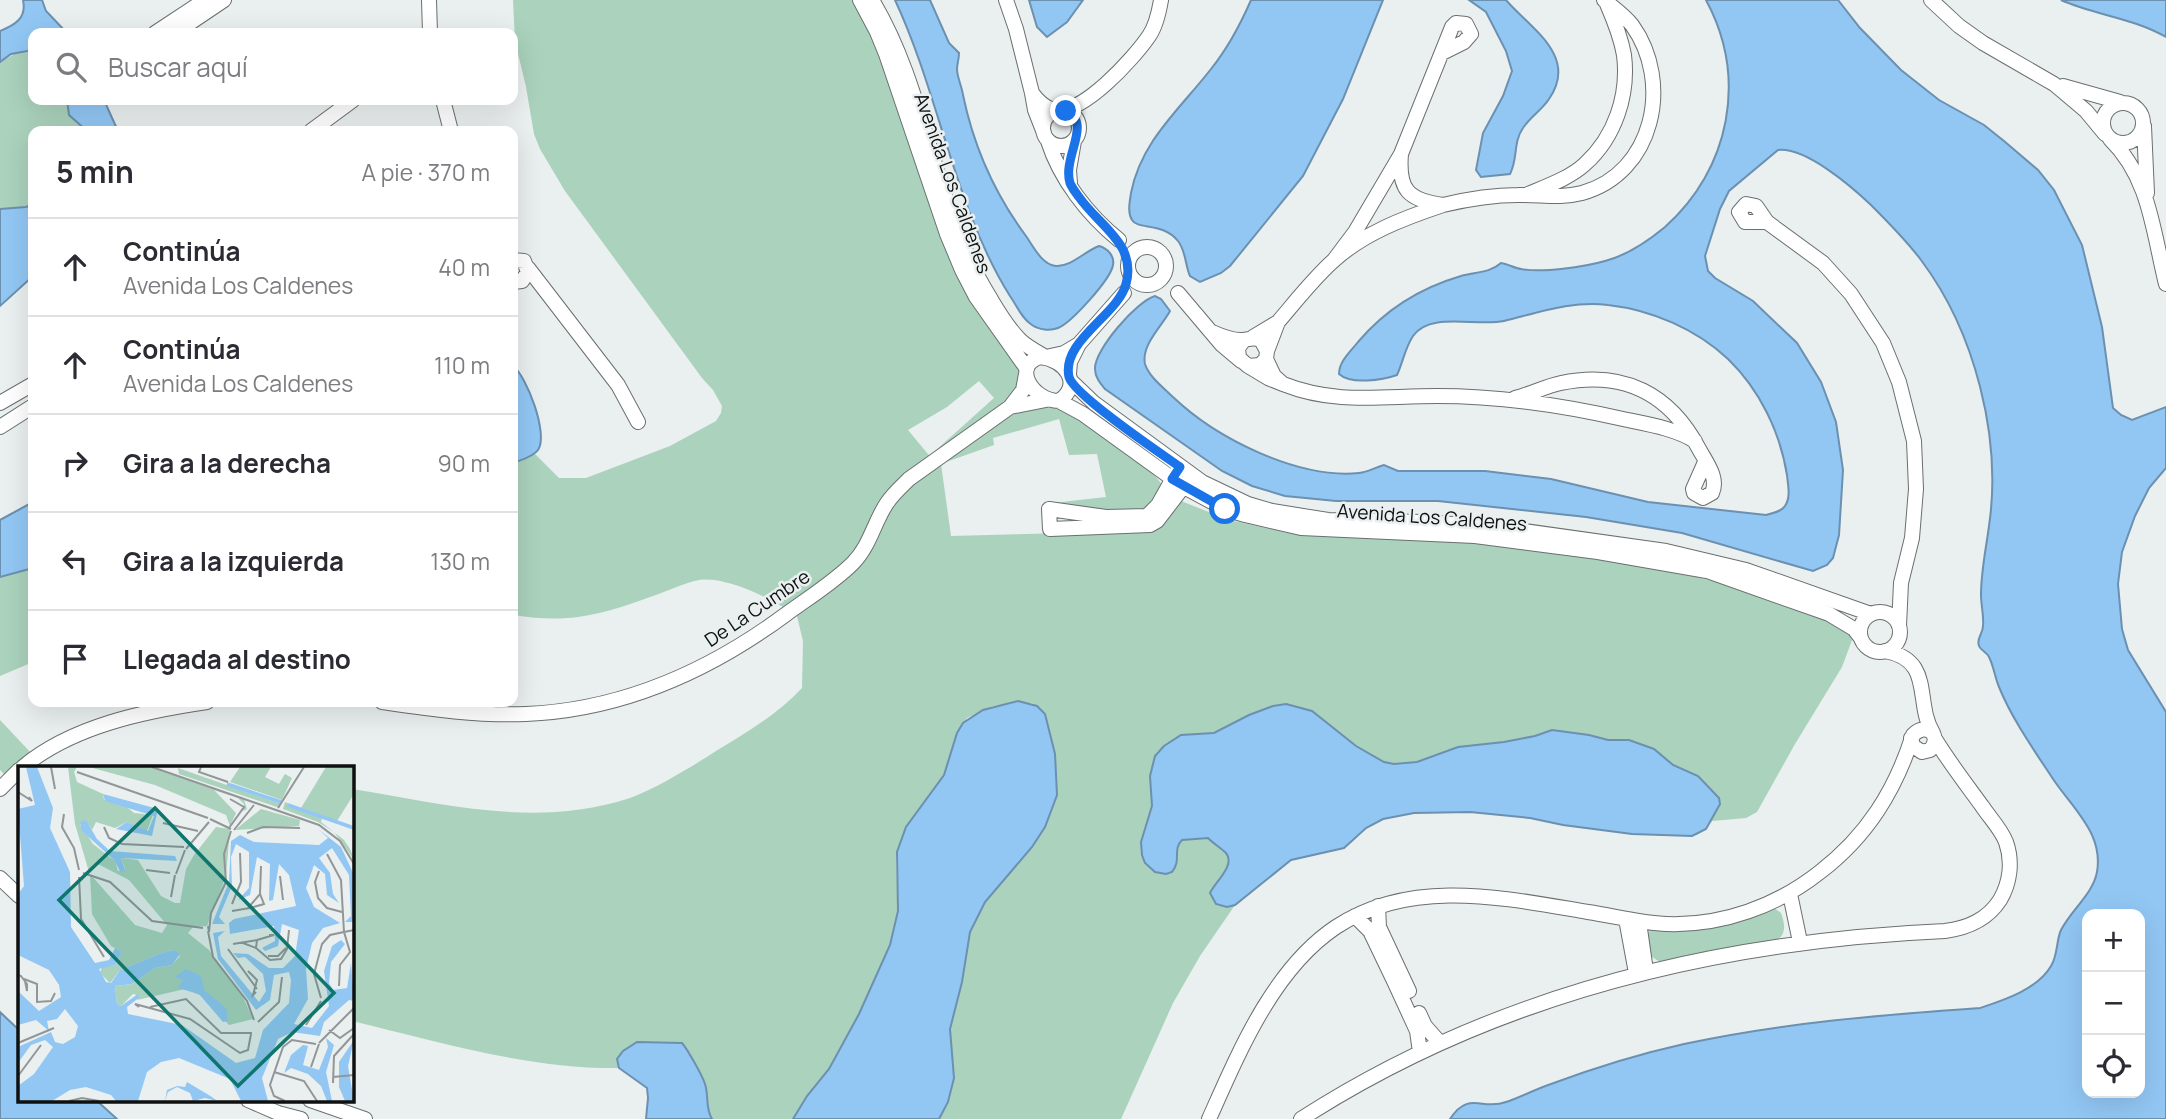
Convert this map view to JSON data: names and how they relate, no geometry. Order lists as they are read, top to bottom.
{
  "streets": {
    "street": ["Avenida Los Caldenes", "De La Cumbre"]
  },
  "page": {
    "search": "Buscar aquí",
    "heading": ["5 min", "A pie · 370 m"],
    "list": [
      ["Continúa", "Avenida Los Caldenes", "40 m"],
      ["Continúa", "Avenida Los Caldenes", "110 m"],
      ["Gira a la derecha", "90 m"],
      ["Gira a la izquierda", "130 m"],
      "Llegada al destino"
    ],
    "map_buttons": ["+", "−"]
  }
}
